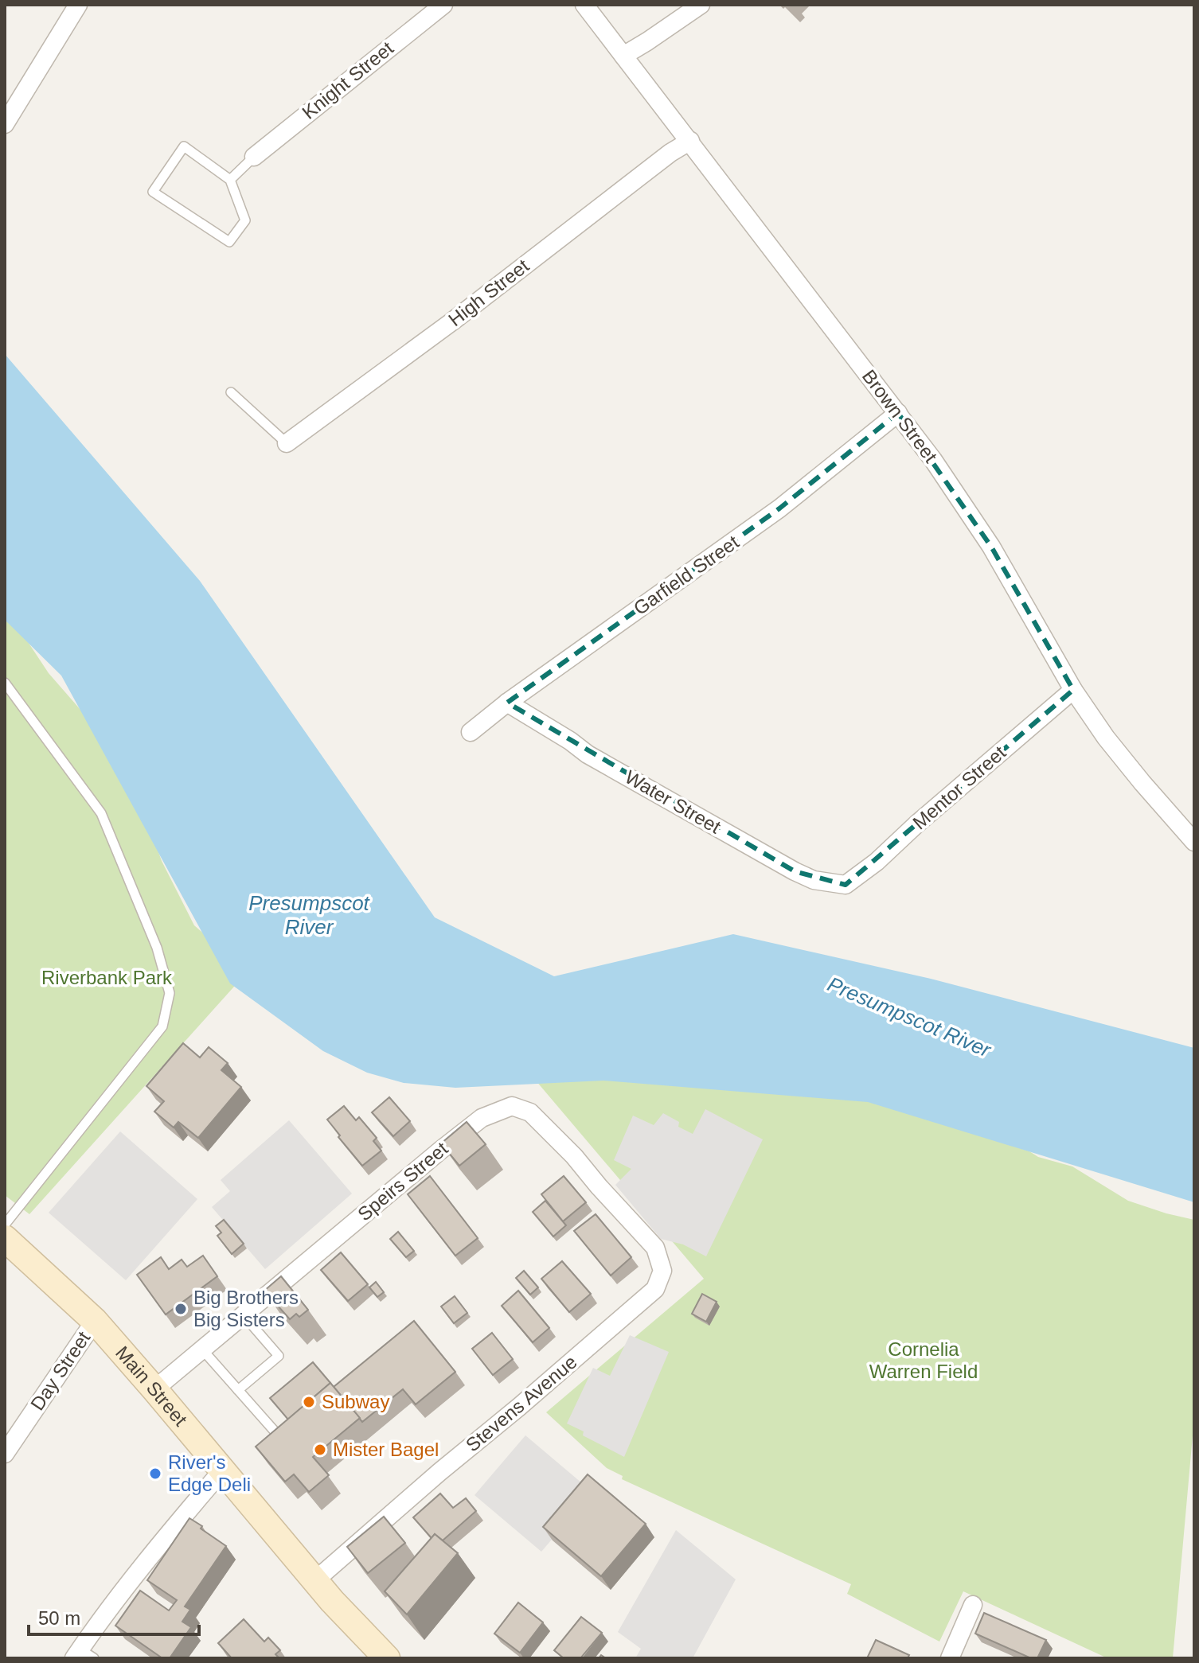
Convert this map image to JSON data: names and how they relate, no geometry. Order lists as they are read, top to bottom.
{
  "streets": {
    "main road": ["Main Street"],
    "street": [
      "Knight Street",
      "High Street",
      "Brown Street",
      "Garfield Street",
      "Mentor Street",
      "Water Street",
      "Speirs Street",
      "Day Street",
      "Stevens Avenue"
    ]
  },
  "crossings": [
    ["High Street", "Brown Street"],
    ["Brown Street", "Garfield Street"],
    ["Brown Street", "Mentor Street"],
    ["Garfield Street", "Water Street"],
    ["Mentor Street", "Water Street"],
    ["Speirs Street", "Main Street"],
    ["Speirs Street", "Stevens Avenue"],
    ["Day Street", "Main Street"],
    ["Main Street", "Stevens Avenue"]
  ],
  "water": ["Presumpscot River"],
  "parks": ["Riverbank Park", "Cornelia Warren Field"],
  "places": [
    "Big Brothers Big Sisters",
    "Subway",
    "Mister Bagel",
    "River's Edge Deli"
  ],
  "scale_bar": "50 m"
}
